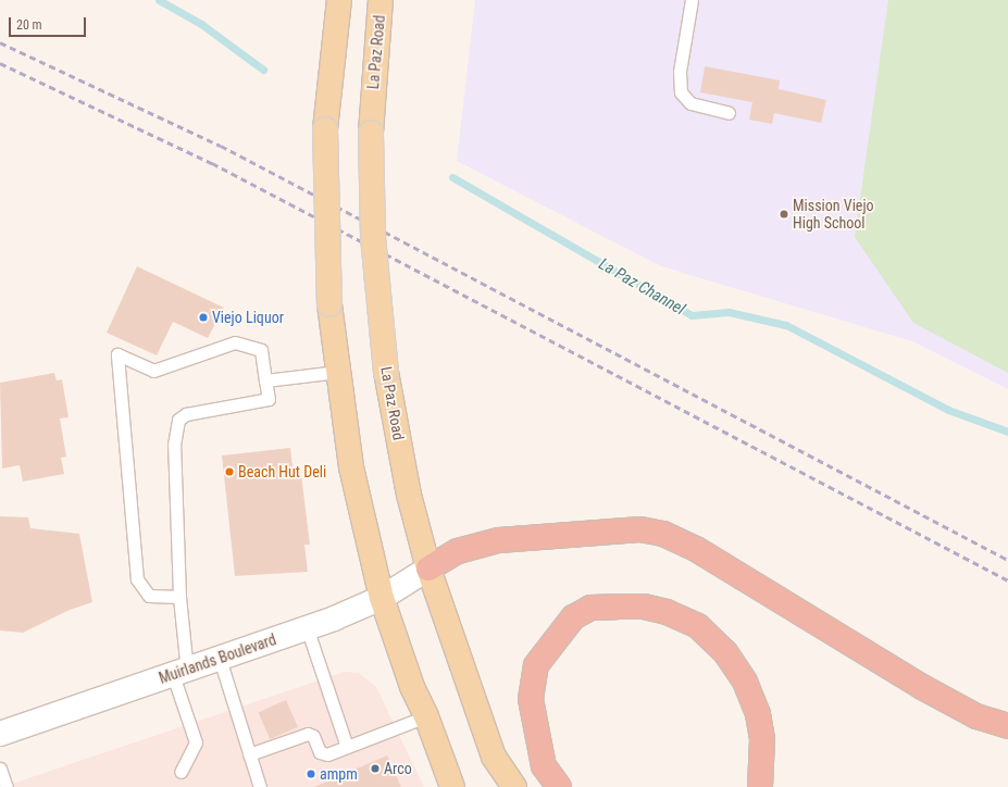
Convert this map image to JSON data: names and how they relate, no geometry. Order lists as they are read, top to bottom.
{
  "streets": {
    "main road": ["La Paz Road", "Muirlands Boulevard"]
  },
  "crossings": [
    ["La Paz Road", "Muirlands Boulevard"]
  ],
  "water": ["La Paz Channel"],
  "places": [
    "Mission Viejo High School",
    "Viejo Liquor",
    "Beach Hut Deli",
    "Arco",
    "ampm"
  ],
  "scale_bar": "20 m"
}
